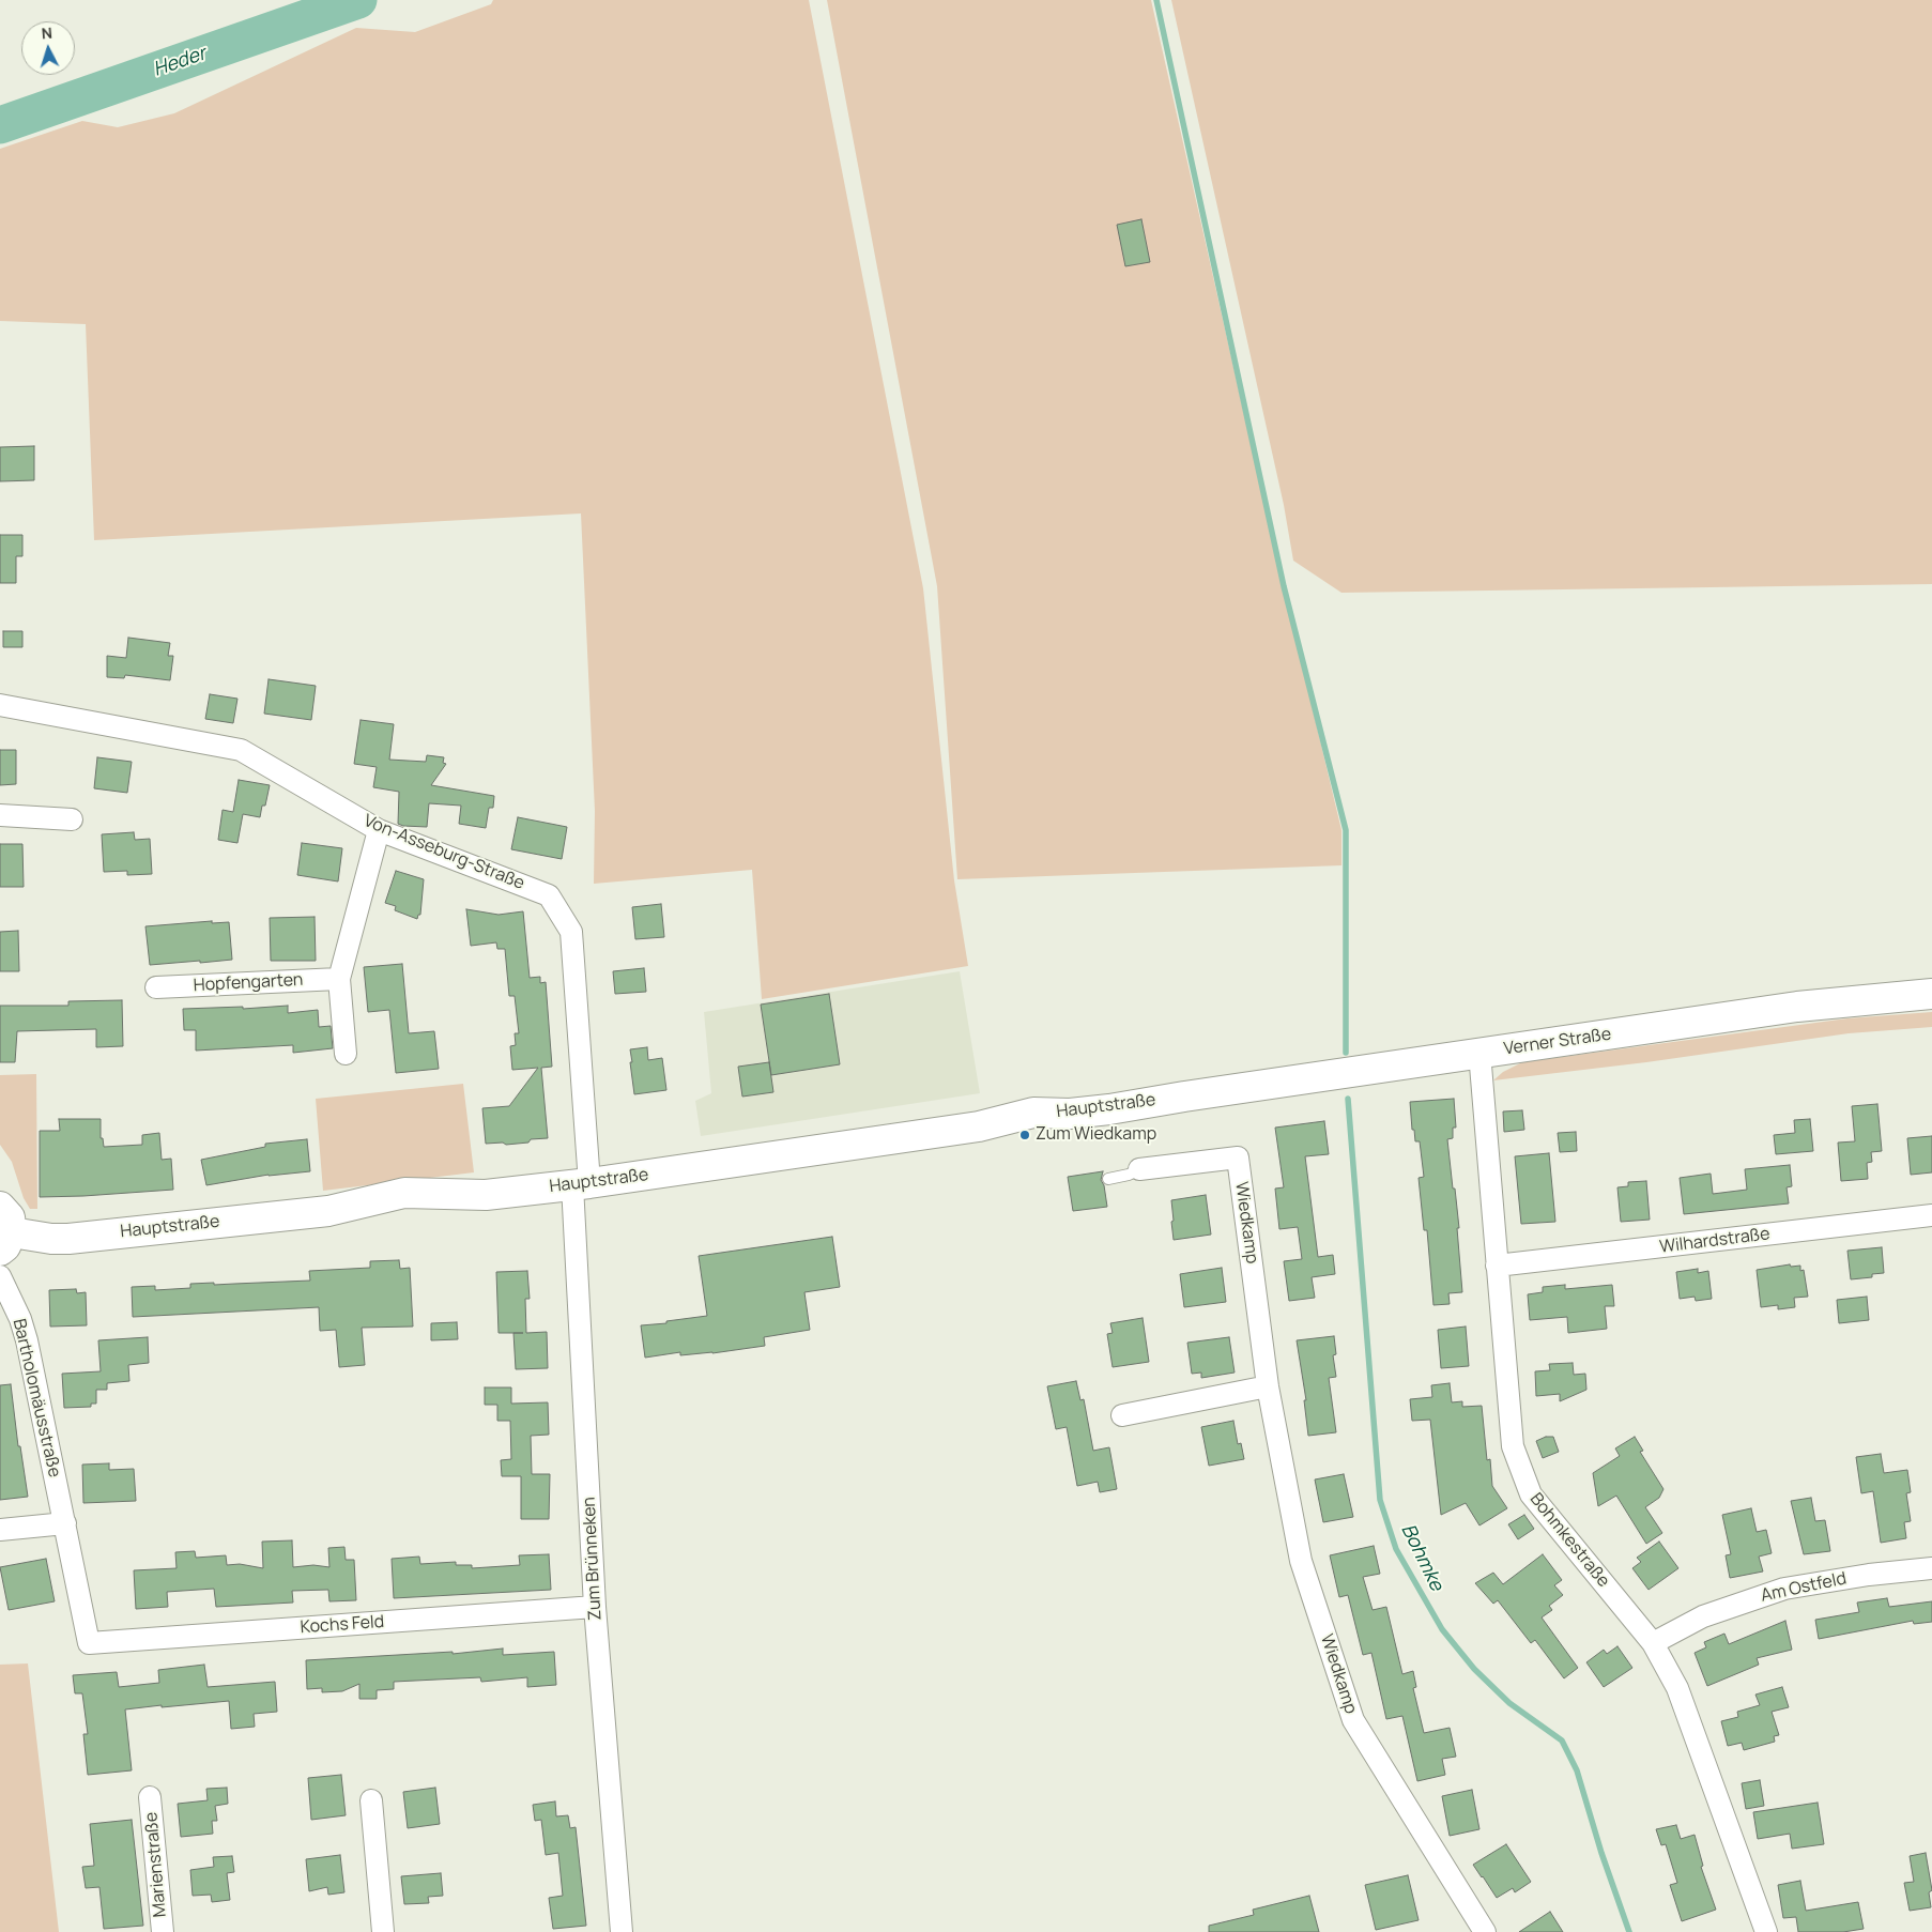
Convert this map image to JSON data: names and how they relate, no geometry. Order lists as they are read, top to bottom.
{
  "streets": {
    "main road": ["Verner Straße", "Hauptstraße"],
    "street": [
      "Von-Asseburg-Straße",
      "Hopfengarten",
      "Wiedkamp",
      "Wilhardstraße",
      "Bartholomäusstraße",
      "Bohmkestraße",
      "Zum Brünneken",
      "Am Ostfeld",
      "Kochs Feld",
      "Marienstraße"
    ]
  },
  "crossings": [
    ["Von-Asseburg-Straße", "Hauptstraße"],
    ["Von-Asseburg-Straße", "Zum Brünneken"],
    ["Verner Straße", "Hauptstraße"],
    ["Verner Straße", "Bohmkestraße"],
    ["Hauptstraße", "Zum Brünneken"],
    ["Wilhardstraße", "Bohmkestraße"],
    ["Bartholomäusstraße", "Kochs Feld"],
    ["Bohmkestraße", "Am Ostfeld"],
    ["Zum Brünneken", "Kochs Feld"]
  ],
  "water": ["Heder", "Bohmke"],
  "places": ["Zum Wiedkamp"],
  "north": "top"
}
